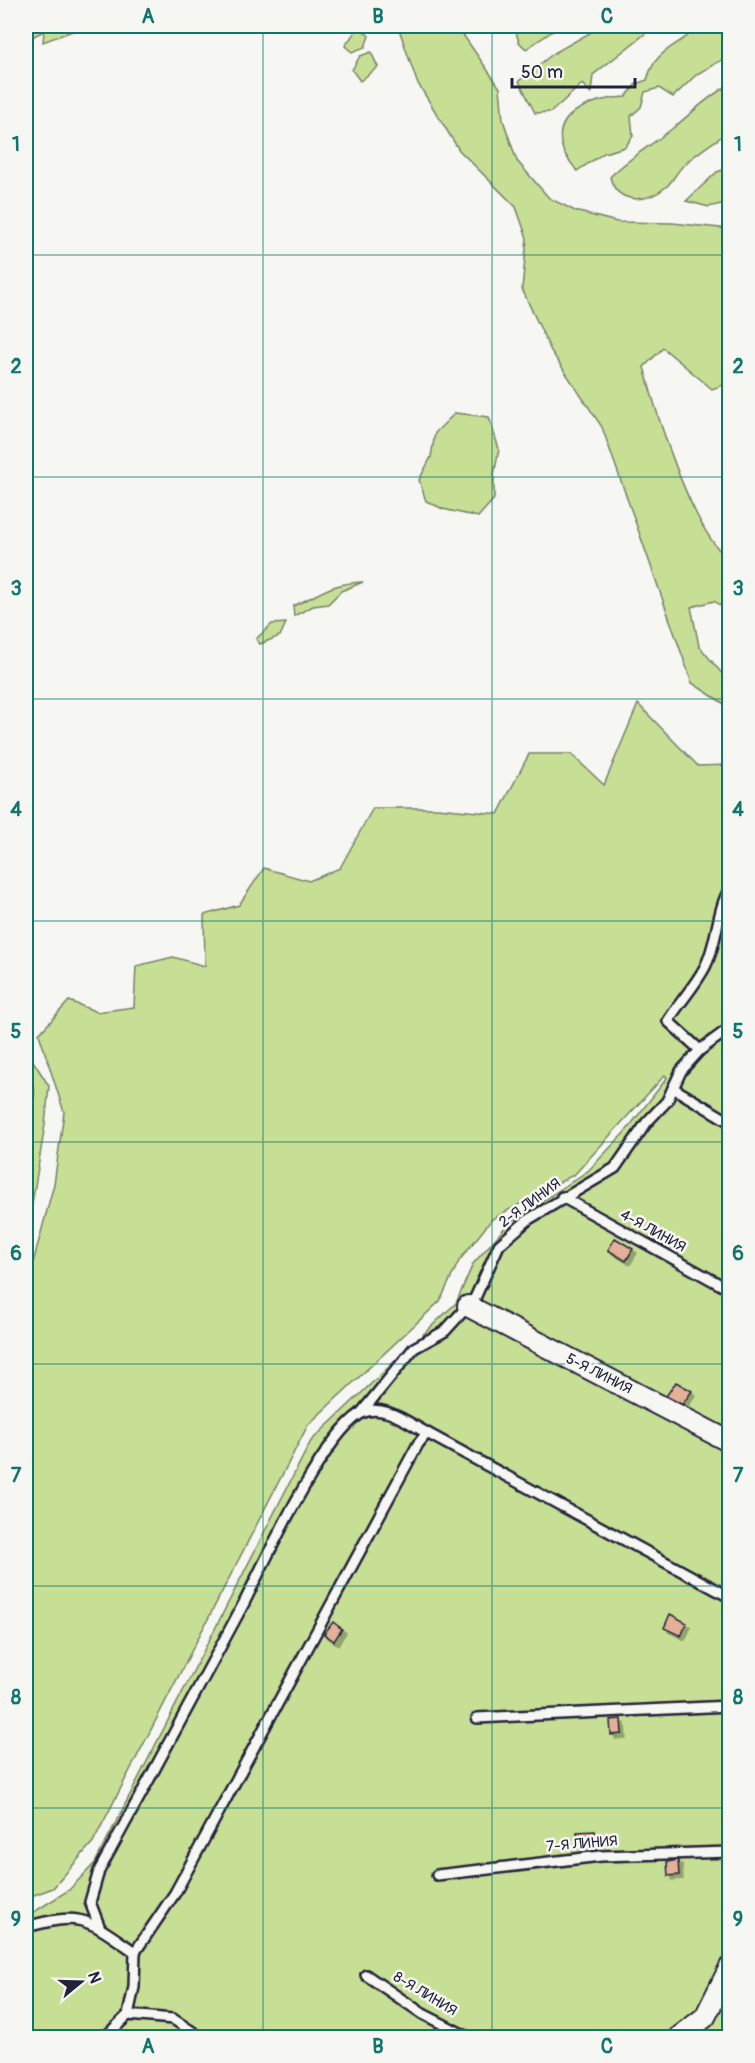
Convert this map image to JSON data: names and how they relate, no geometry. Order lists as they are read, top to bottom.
{
  "streets": {
    "street": ["5-Я ЛИНИЯ"],
    "lane": [
      "2-Я ЛИНИЯ",
      "4-Я ЛИНИЯ",
      "7-Я ЛИНИЯ",
      "8-Я ЛИНИЯ"
    ]
  },
  "crossings": [
    ["2-Я ЛИНИЯ", "4-Я ЛИНИЯ"],
    ["2-Я ЛИНИЯ", "5-Я ЛИНИЯ"]
  ],
  "scale_bar": "50 m",
  "north": "right",
  "grid": {
    "columns": ["A", "B", "C"],
    "rows": [
      "1",
      "2",
      "3",
      "4",
      "5",
      "6",
      "7",
      "8",
      "9"
    ]
  }
}
